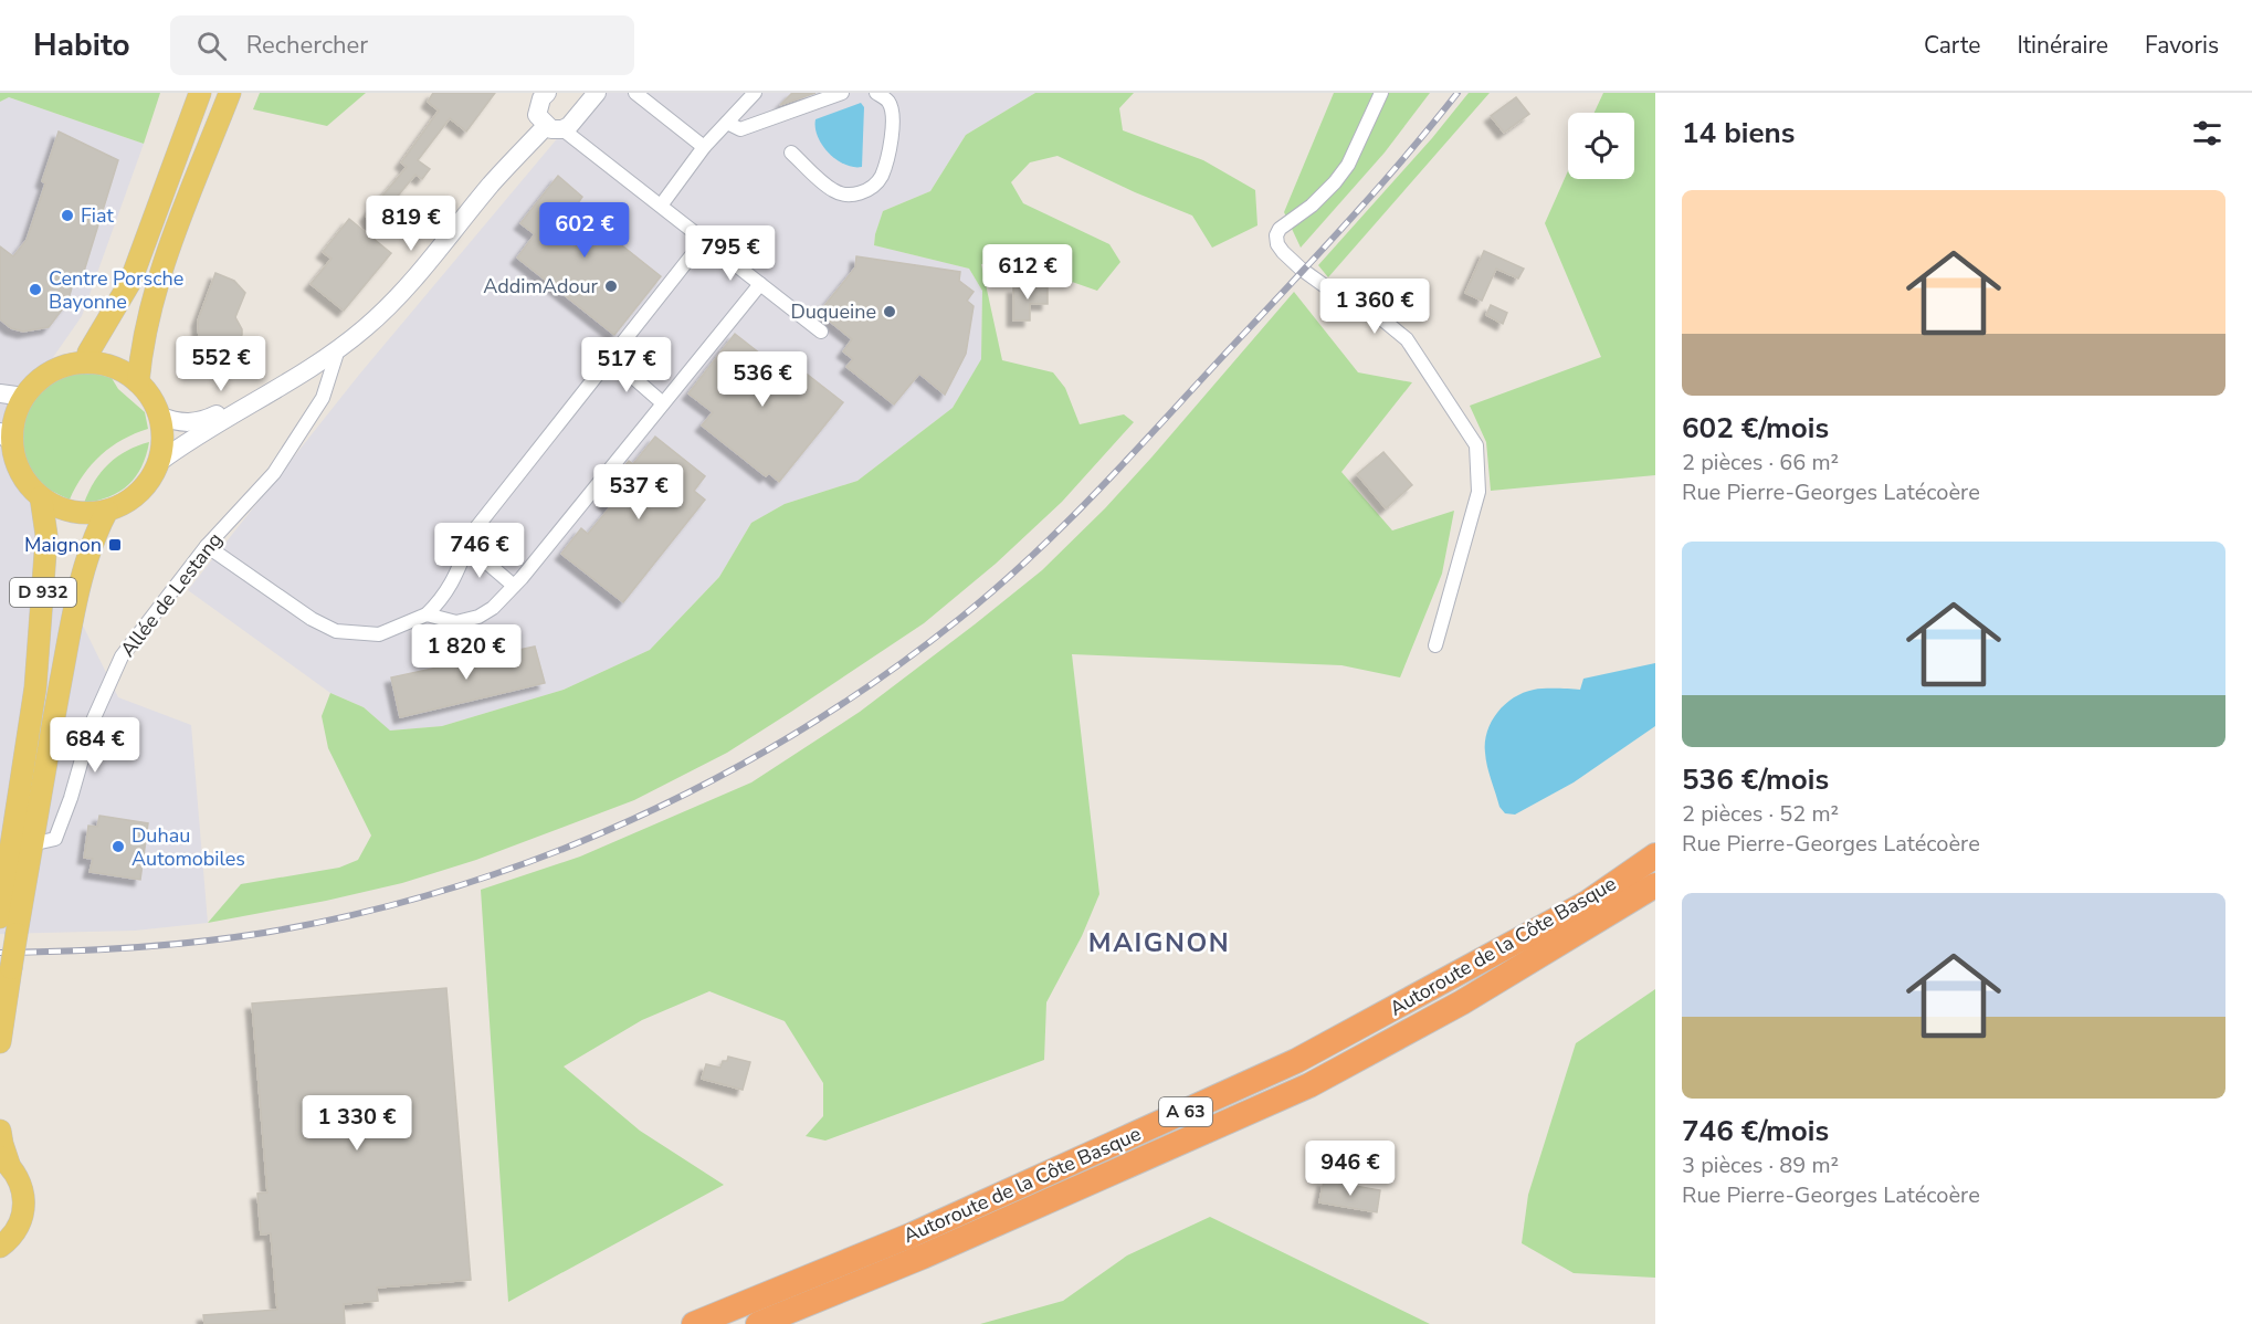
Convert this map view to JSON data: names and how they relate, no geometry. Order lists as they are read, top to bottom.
{
  "streets": {
    "highway": ["Autoroute de la Côte Basque", "A 63"],
    "main road": ["D 932"],
    "street": ["Allée de Lestang"]
  },
  "crossings": [
    ["D 932", "Allée de Lestang"]
  ],
  "districts": ["MAIGNON"],
  "places": {
    "other": [
      "Fiat",
      "AddimAdour",
      "Centre Porsche Bayonne",
      "Duqueine",
      "Duhau Automobiles"
    ],
    "transit": ["Maignon"]
  },
  "page": {
    "header": "Habito",
    "search": "Rechercher",
    "nav": ["Carte", "Itinéraire", "Favoris"],
    "heading": "14 biens",
    "list": [
      {
        "name": "602 €/mois",
        "note": "2 pièces · 66 m² · Rue Pierre-Georges Latécoère"
      },
      {
        "name": "536 €/mois",
        "note": "2 pièces · 52 m² · Rue Pierre-Georges Latécoère"
      },
      {
        "name": "746 €/mois",
        "note": "3 pièces · 89 m² · Rue Pierre-Georges Latécoère"
      }
    ],
    "price": [
      "819 €",
      "602 €",
      "795 €",
      "612 €",
      "1 360 €",
      "552 €",
      "517 €",
      "536 €",
      "537 €",
      "746 €",
      "1 820 €",
      "684 €",
      "1 330 €",
      "946 €"
    ]
  }
}
